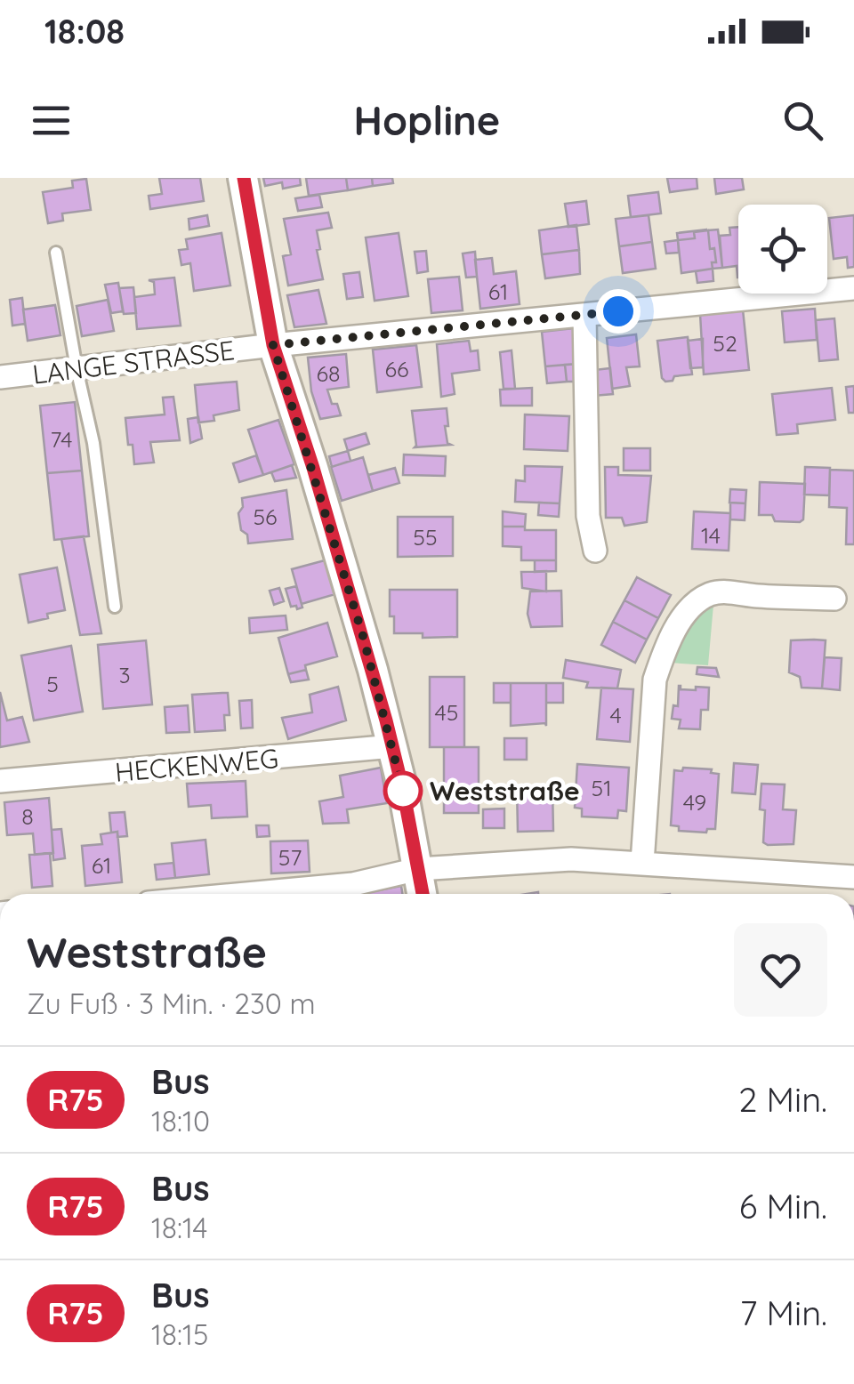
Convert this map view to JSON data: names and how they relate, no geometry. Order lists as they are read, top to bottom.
{
  "streets": {
    "street": ["LANGE STRASSE", "HECKENWEG"]
  },
  "places": ["Weststraße"],
  "lines": ["bus line R75"],
  "house_numbers": [
    "61",
    "52",
    "66",
    "68",
    "74",
    "56",
    "14",
    "55",
    "3",
    "5",
    "45",
    "4",
    "51",
    "49",
    "8",
    "57",
    "61"
  ],
  "page": {
    "status": "18:08",
    "header": "Hopline",
    "heading": ["Weststraße", "Zu Fuß · 3 Min. · 230 m"],
    "list": [
      {
        "mark": "R75",
        "name": "Bus",
        "note": "18:10",
        "value": "2 Min."
      },
      {
        "mark": "R75",
        "name": "Bus",
        "note": "18:14",
        "value": "6 Min."
      },
      {
        "mark": "R75",
        "name": "Bus",
        "note": "18:15",
        "value": "7 Min."
      }
    ]
  }
}
